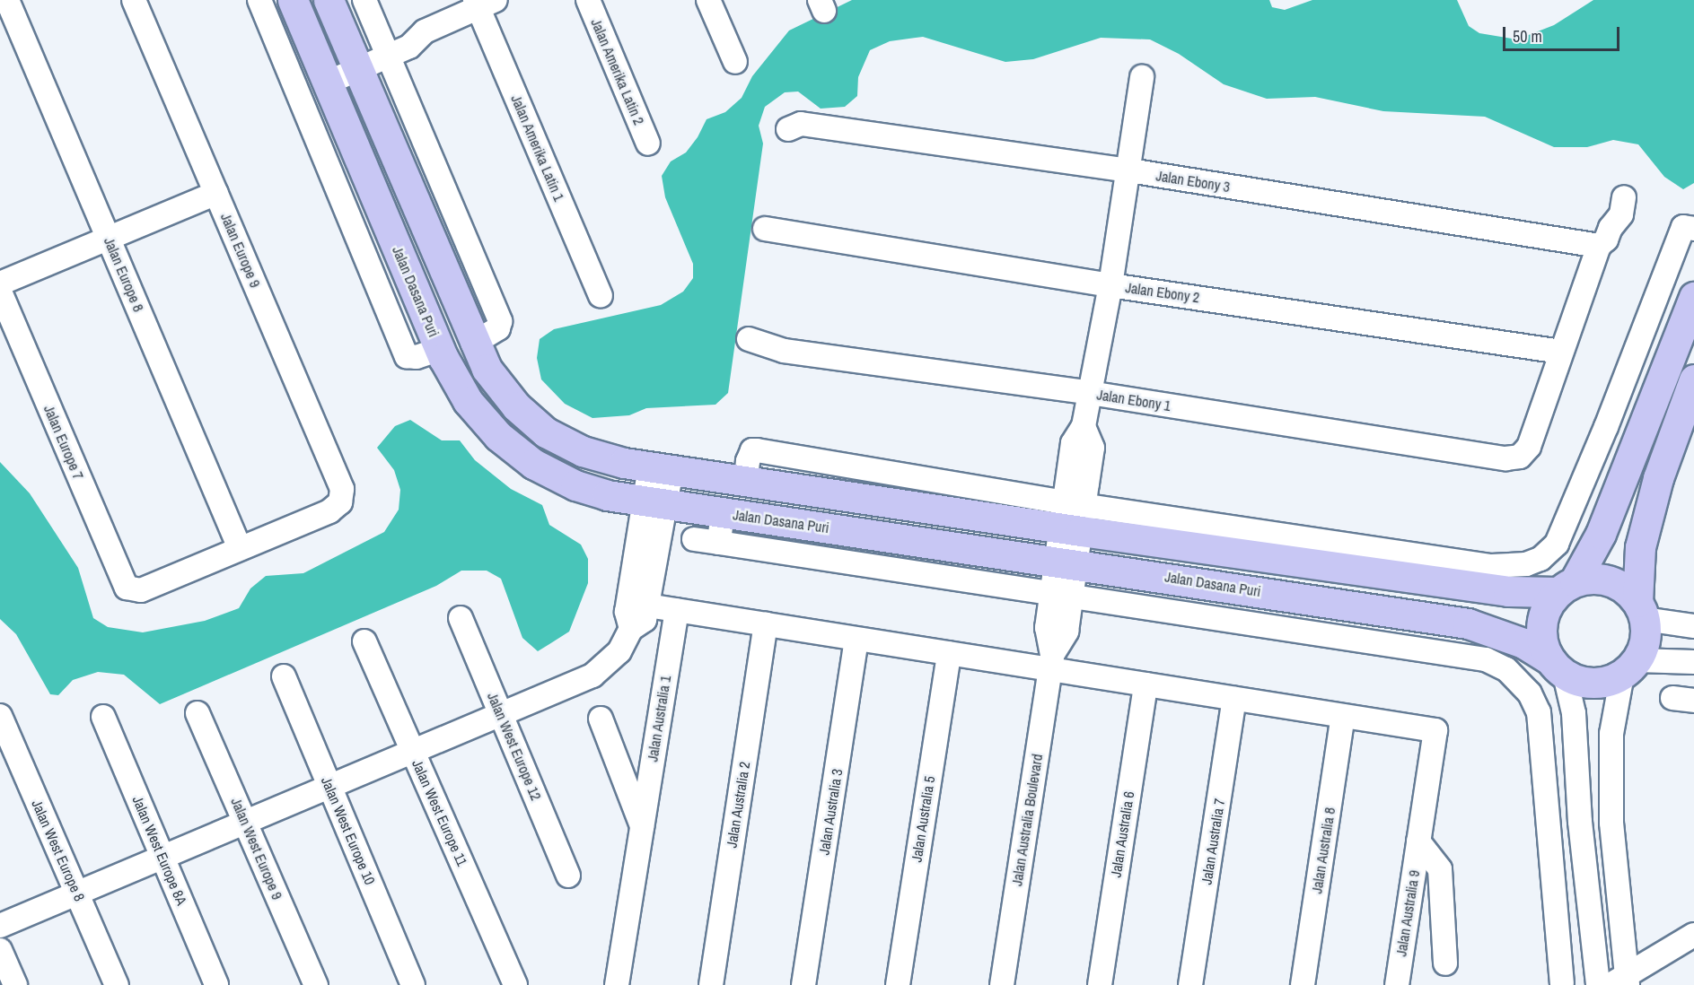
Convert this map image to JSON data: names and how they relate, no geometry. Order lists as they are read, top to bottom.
{
  "streets": {
    "main road": ["Jalan Dasana Puri"],
    "street": [
      "Jalan Amerika Latin 2",
      "Jalan Amerika Latin 1",
      "Jalan Ebony 3",
      "Jalan Europe 9",
      "Jalan Europe 8",
      "Jalan Ebony 2",
      "Jalan Ebony 1",
      "Jalan Europe 7",
      "Jalan Australia 1",
      "Jalan West Europe 12",
      "Jalan Australia 2",
      "Jalan Australia 3",
      "Jalan West Europe 11",
      "Jalan Australia 5",
      "Jalan Australia Boulevard",
      "Jalan West Europe 10",
      "Jalan Australia 6",
      "Jalan Australia 7",
      "Jalan West Europe 9",
      "Jalan West Europe 8",
      "Jalan West Europe 8A",
      "Jalan Australia 8",
      "Jalan Australia 9"
    ]
  },
  "crossings": [
    ["Jalan Europe 9", "Jalan Europe 8"],
    ["Jalan Europe 9", "Jalan Europe 7"],
    ["Jalan Europe 8", "Jalan Europe 7"],
    ["Jalan Ebony 2", "Jalan Ebony 1"],
    ["Jalan Australia 1", "Jalan Australia 2"],
    ["Jalan Australia 8", "Jalan Australia 9"]
  ],
  "scale_bar": "50 m"
}
